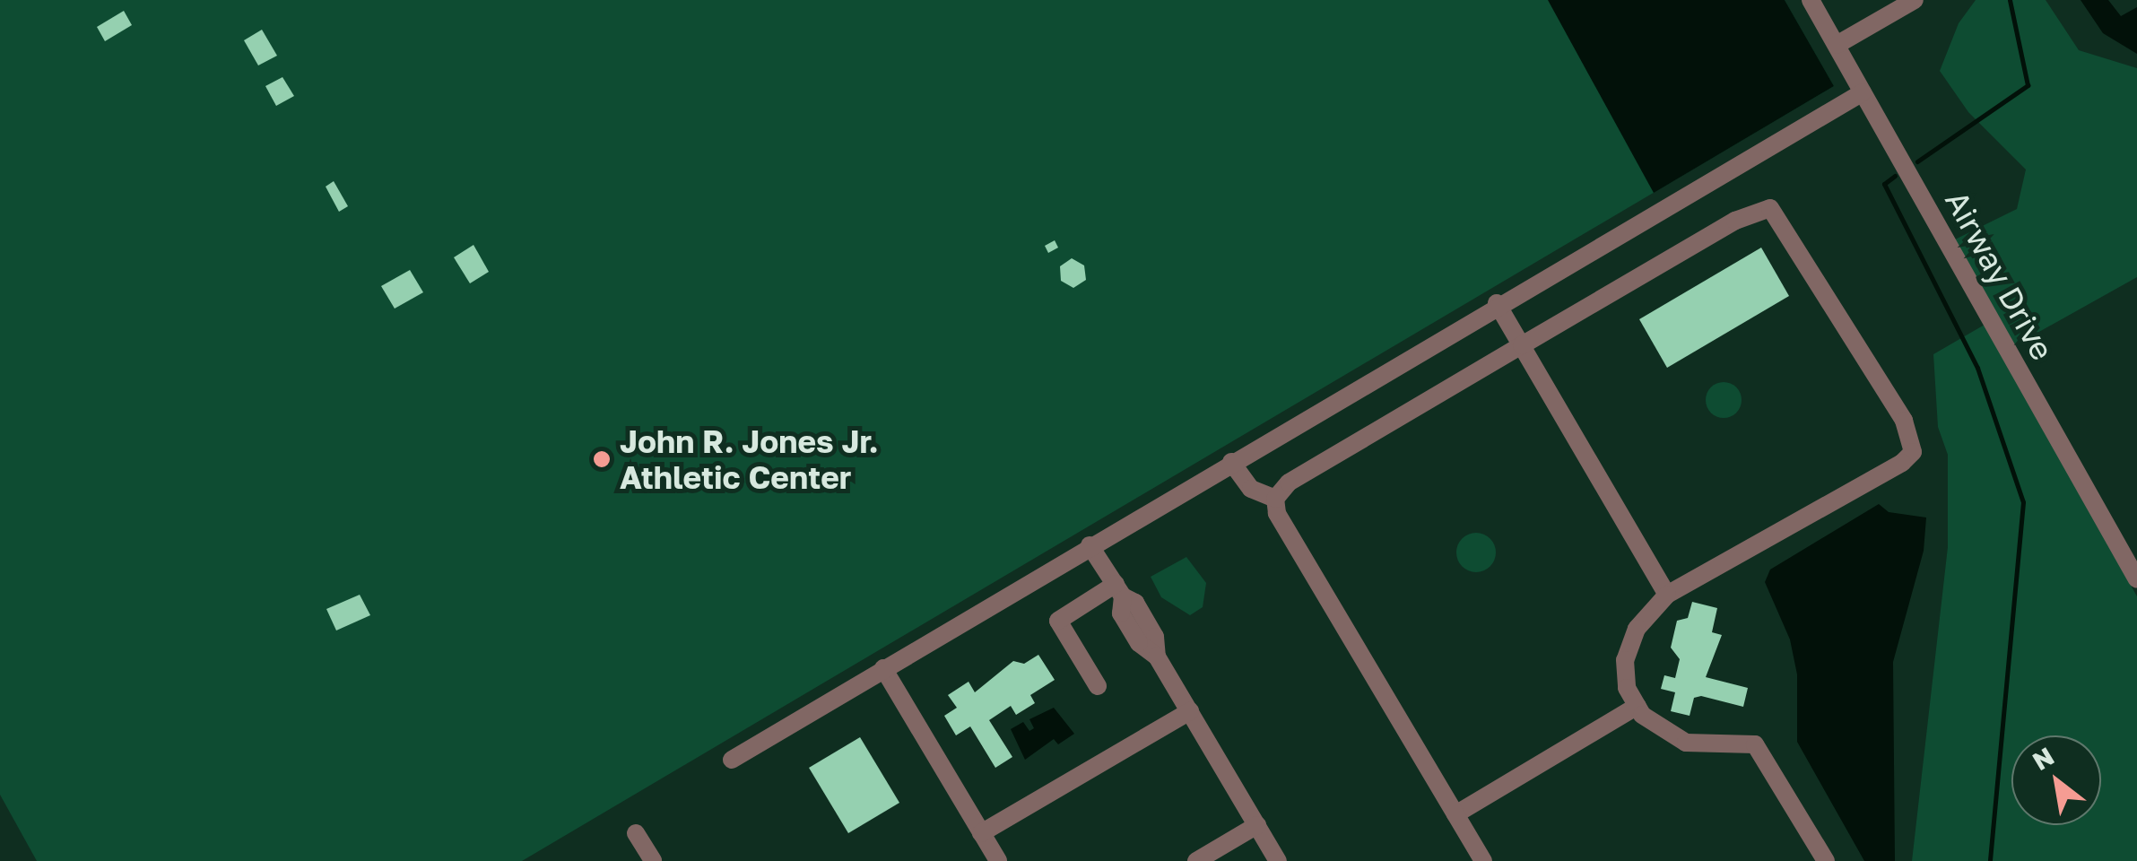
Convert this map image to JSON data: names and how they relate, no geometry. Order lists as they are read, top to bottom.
{
  "streets": {
    "street": ["Airway Drive"]
  },
  "places": ["John R. Jones Jr. Athletic Center"],
  "north": "top left"
}
